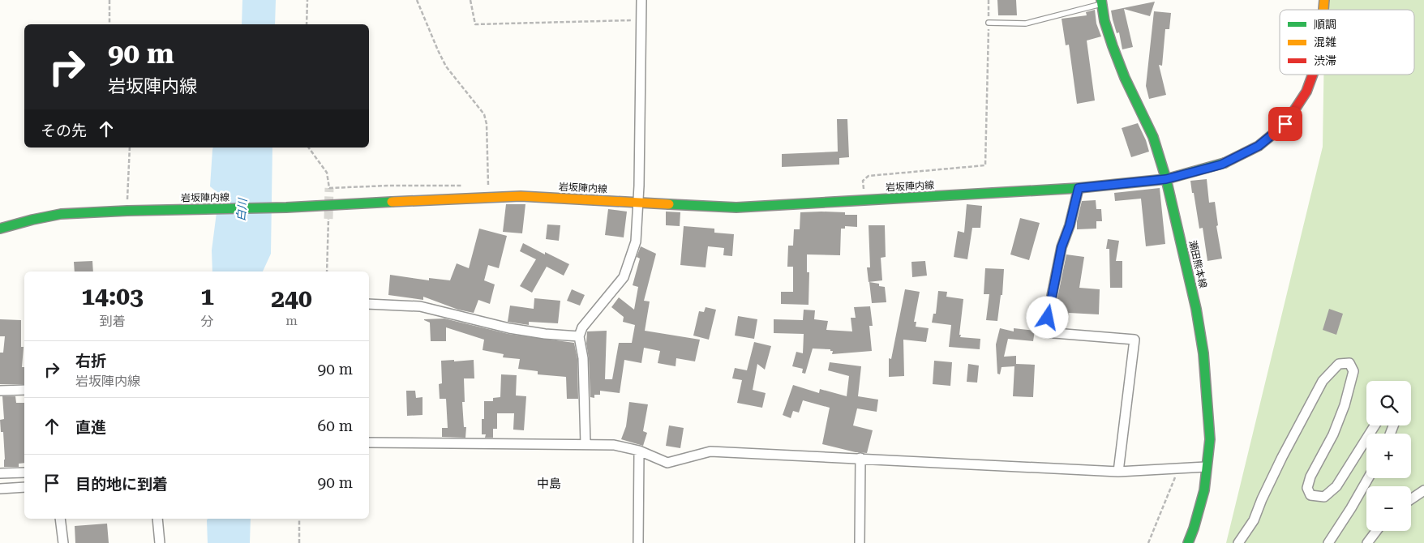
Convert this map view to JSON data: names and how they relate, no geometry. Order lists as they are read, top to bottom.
{
  "streets": {
    "main road": ["岩坂陣内線", "瀬田熊本線"]
  },
  "crossings": [
    ["岩坂陣内線", "瀬田熊本線"]
  ],
  "districts": ["中島"],
  "water": ["白川"],
  "legend": ["順調", "混雑", "渋滞"],
  "page": {
    "turn": ["90 m", "岩坂陣内線"],
    "then": "その先",
    "eta": [
      "14:03",
      "到着",
      "1",
      "分",
      "240",
      "m"
    ],
    "list": [
      {
        "name": "右折",
        "note": "岩坂陣内線",
        "value": "90 m"
      },
      {
        "name": "直進",
        "value": "60 m"
      },
      {
        "name": "目的地に到着",
        "value": "90 m"
      }
    ],
    "map_buttons": ["+", "−"]
  }
}
